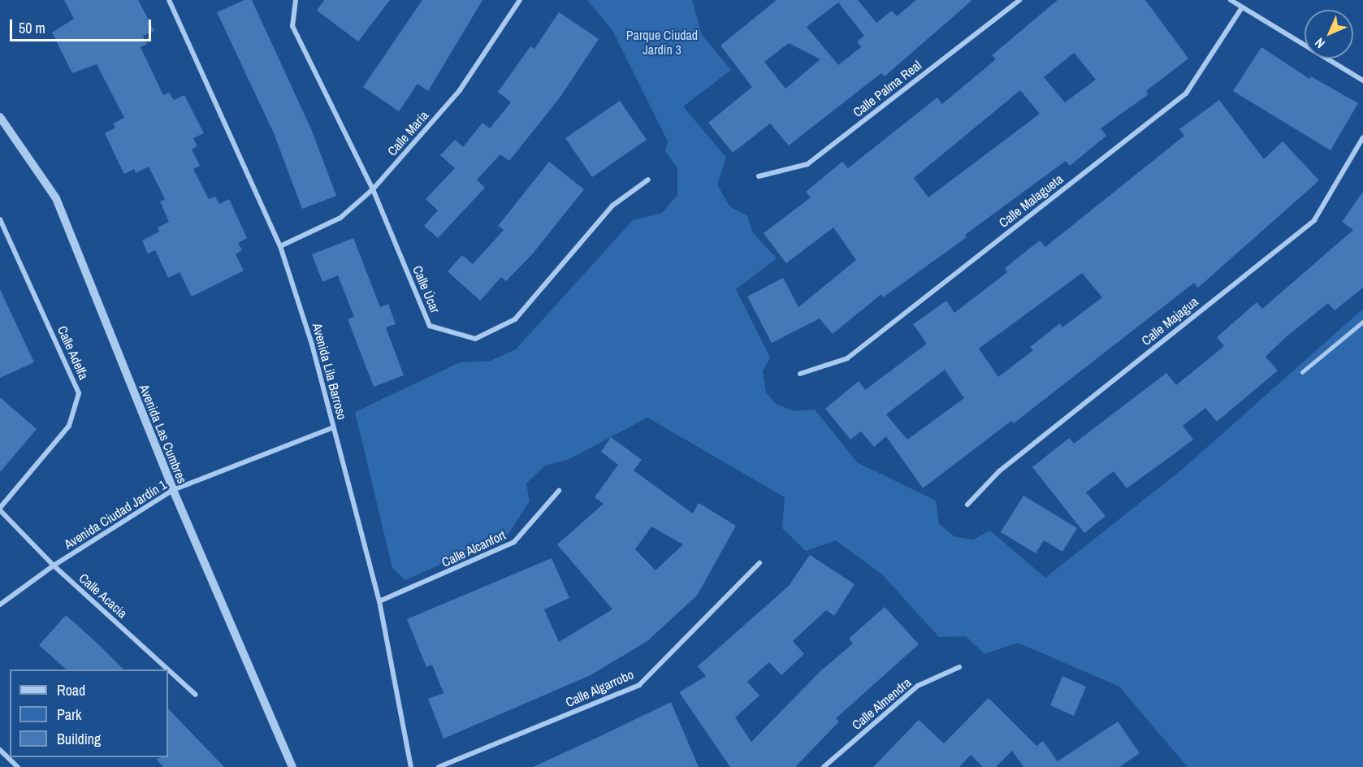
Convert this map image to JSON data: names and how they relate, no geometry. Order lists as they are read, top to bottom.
{
  "streets": {
    "street": [
      "Calle Palma Real",
      "Calle María",
      "Calle Malagueta",
      "Calle Úcar",
      "Calle Majagua",
      "Calle Adelfa",
      "Avenida Lila Barroso",
      "Avenida Las Cumbres",
      "Avenida Ciudad Jardín 1",
      "Calle Alcanfort",
      "Calle Acacia",
      "Calle Algarrobo",
      "Calle Almendra"
    ]
  },
  "crossings": [
    ["Calle María", "Calle Úcar"],
    ["Calle María", "Avenida Lila Barroso"],
    ["Calle Adelfa", "Calle Acacia"],
    ["Avenida Lila Barroso", "Avenida Ciudad Jardín 1"],
    ["Avenida Lila Barroso", "Calle Alcanfort"],
    ["Avenida Las Cumbres", "Avenida Ciudad Jardín 1"],
    ["Avenida Ciudad Jardín 1", "Calle Acacia"]
  ],
  "parks": ["Parque Ciudad Jardín 3"],
  "legend": ["Road", "Park", "Building"],
  "scale_bar": "50 m",
  "north": "bottom left"
}
